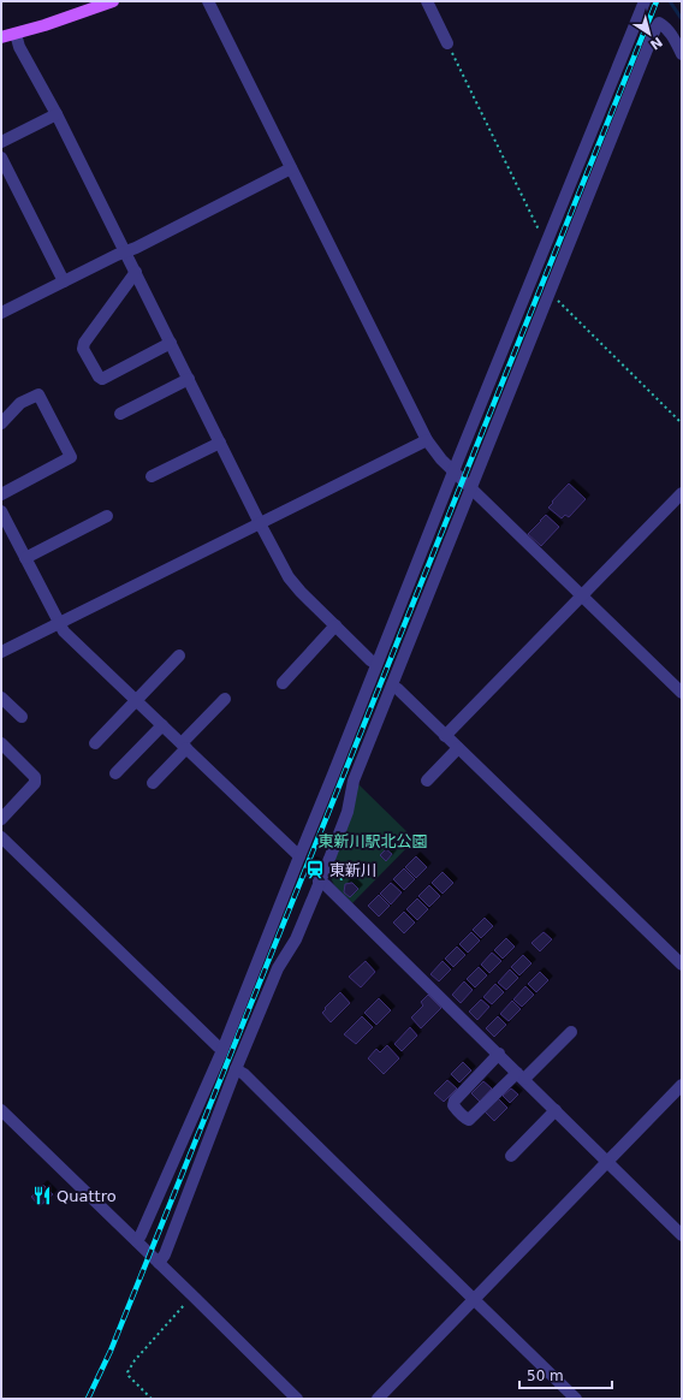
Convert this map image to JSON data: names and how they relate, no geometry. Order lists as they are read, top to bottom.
{
  "parks": ["東新川駅北公園"],
  "places": {
    "station": ["東新川"],
    "restaurant": ["Quattro"]
  },
  "scale_bar": "50 m",
  "north": "bottom right"
}
